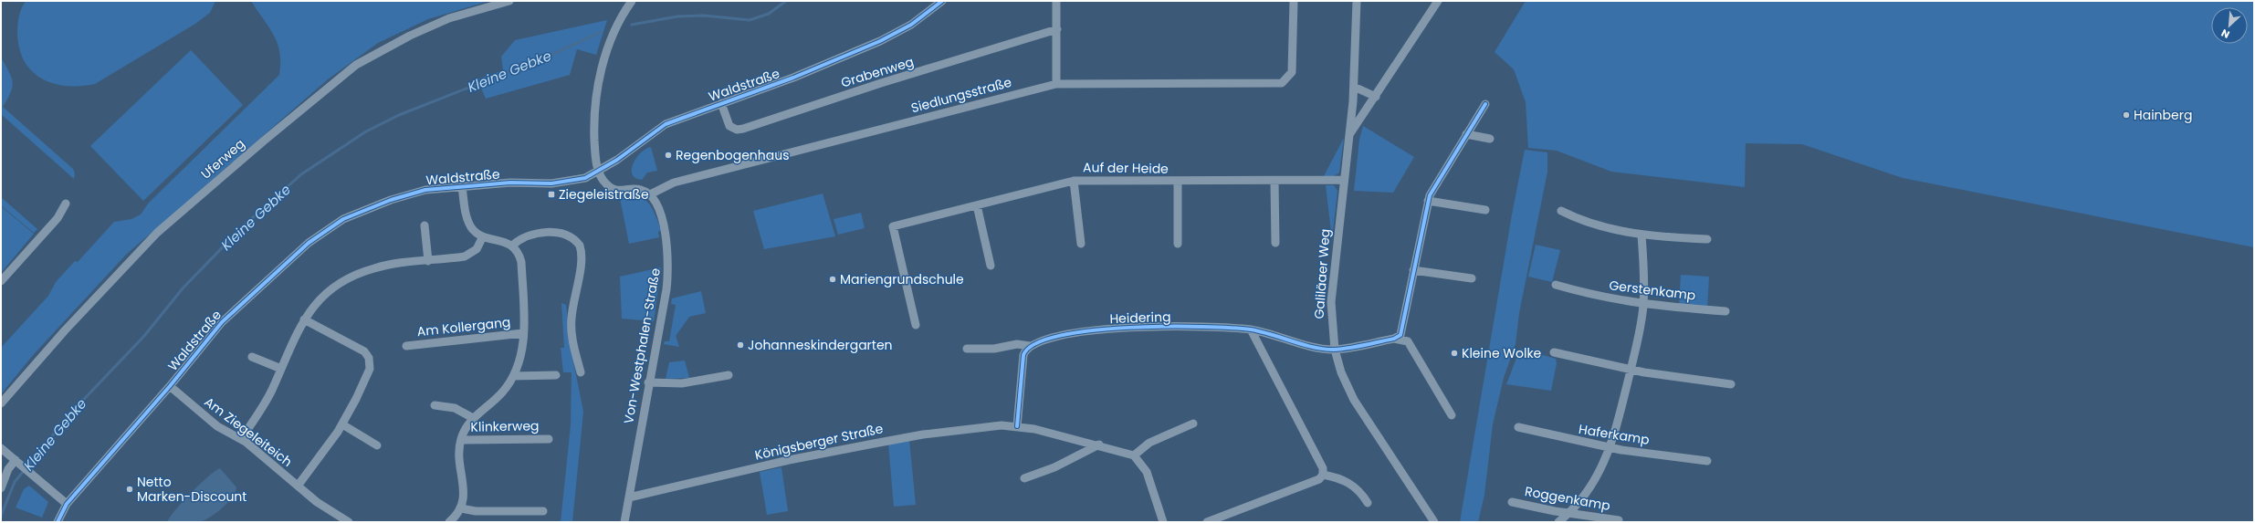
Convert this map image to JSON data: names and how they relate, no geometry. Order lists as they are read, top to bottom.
{
  "streets": {
    "street": [
      "Grabenweg",
      "Waldstraße",
      "Siedlungsstraße",
      "Uferweg",
      "Auf der Heide",
      "Galiläaer Weg",
      "Gerstenkamp",
      "Heidering",
      "Am Kollergang",
      "Von-Westphalen-Straße",
      "Klinkerweg",
      "Am Ziegeleiteich",
      "Haferkamp",
      "Königsberger Straße",
      "Roggenkamp"
    ]
  },
  "crossings": [
    ["Grabenweg", "Waldstraße"],
    ["Waldstraße", "Am Ziegeleiteich"],
    ["Siedlungsstraße", "Von-Westphalen-Straße"],
    ["Auf der Heide", "Galiläaer Weg"],
    ["Galiläaer Weg", "Heidering"],
    ["Von-Westphalen-Straße", "Königsberger Straße"]
  ],
  "water": ["Kleine Gebke"],
  "places": {
    "other": [
      "Hainberg",
      "Regenbogenhaus",
      "Mariengrundschule",
      "Johanneskindergarten",
      "Kleine Wolke",
      "Netto Marken-Discount"
    ],
    "transit": ["Ziegeleistraße"]
  },
  "north": "bottom left"
}
